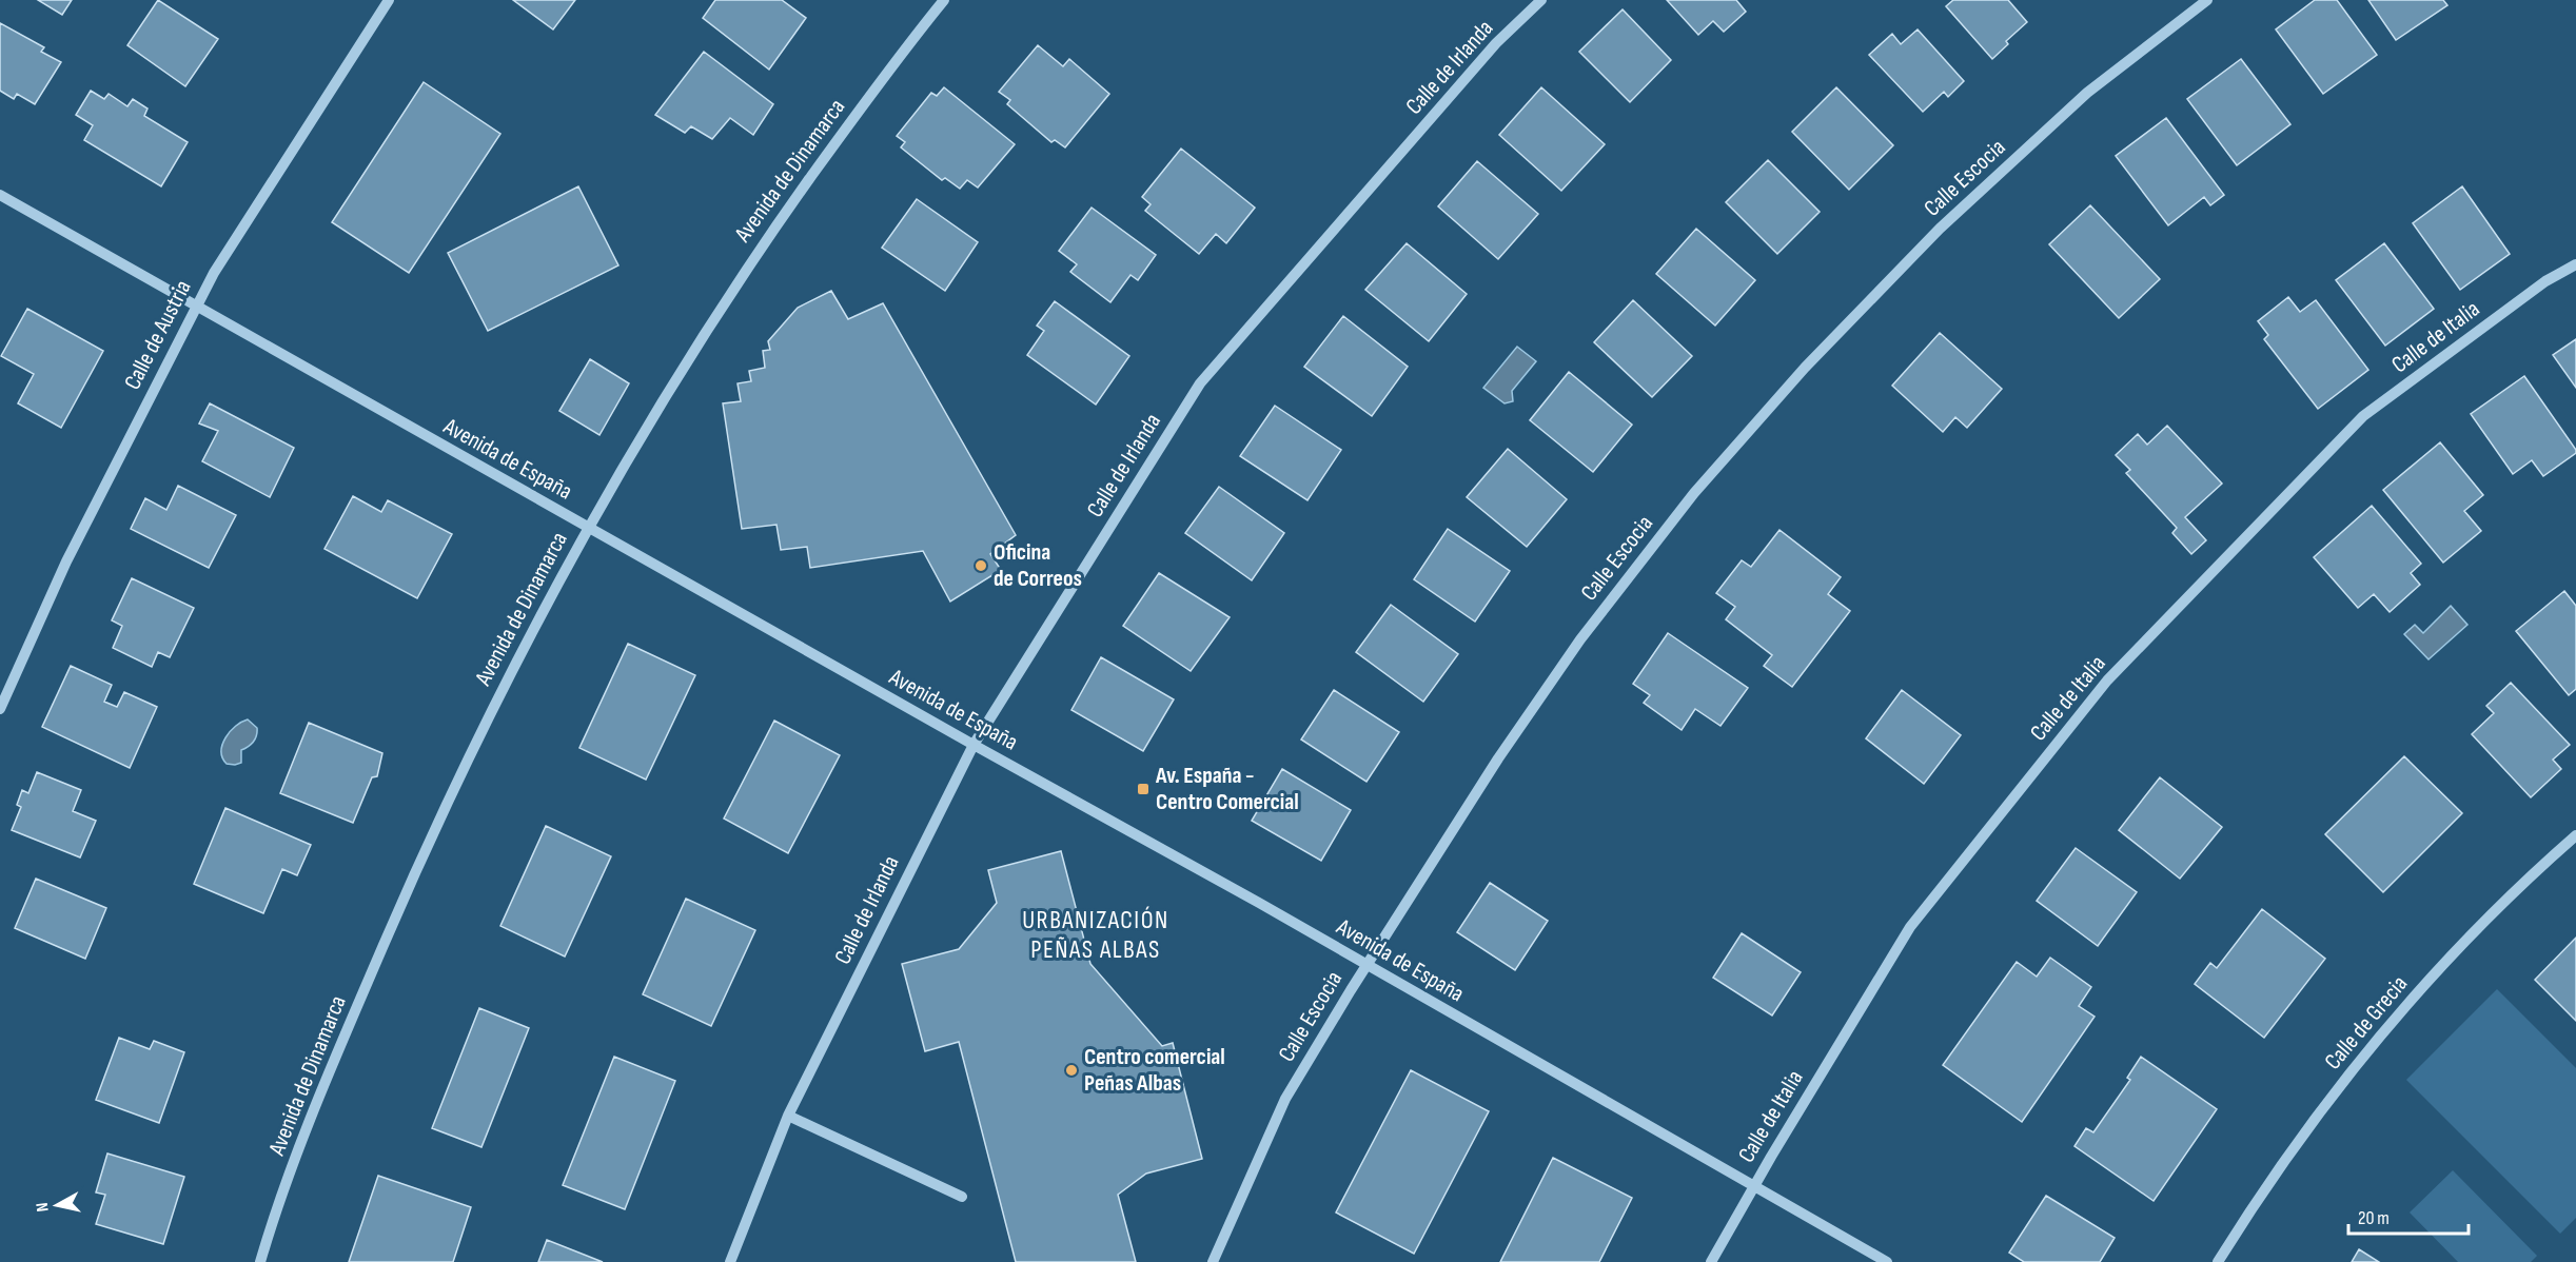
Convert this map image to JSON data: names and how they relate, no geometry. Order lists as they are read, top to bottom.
{
  "streets": {
    "street": [
      "Calle de Irlanda",
      "Avenida de Dinamarca",
      "Calle Escocia",
      "Calle de Austria",
      "Calle de Italia",
      "Avenida de España",
      "Calle de Grecia"
    ]
  },
  "crossings": [
    ["Calle de Irlanda", "Avenida de España"],
    ["Avenida de Dinamarca", "Avenida de España"],
    ["Calle Escocia", "Avenida de España"],
    ["Calle de Austria", "Avenida de España"],
    ["Calle de Italia", "Avenida de España"]
  ],
  "districts": ["URBANIZACIÓN PEÑAS ALBAS"],
  "places": {
    "other": ["Oficina de Correos", "Centro comercial Peñas Albas"],
    "transit": ["Av. España - Centro Comercial"]
  },
  "scale_bar": "20 m",
  "north": "left"
}
